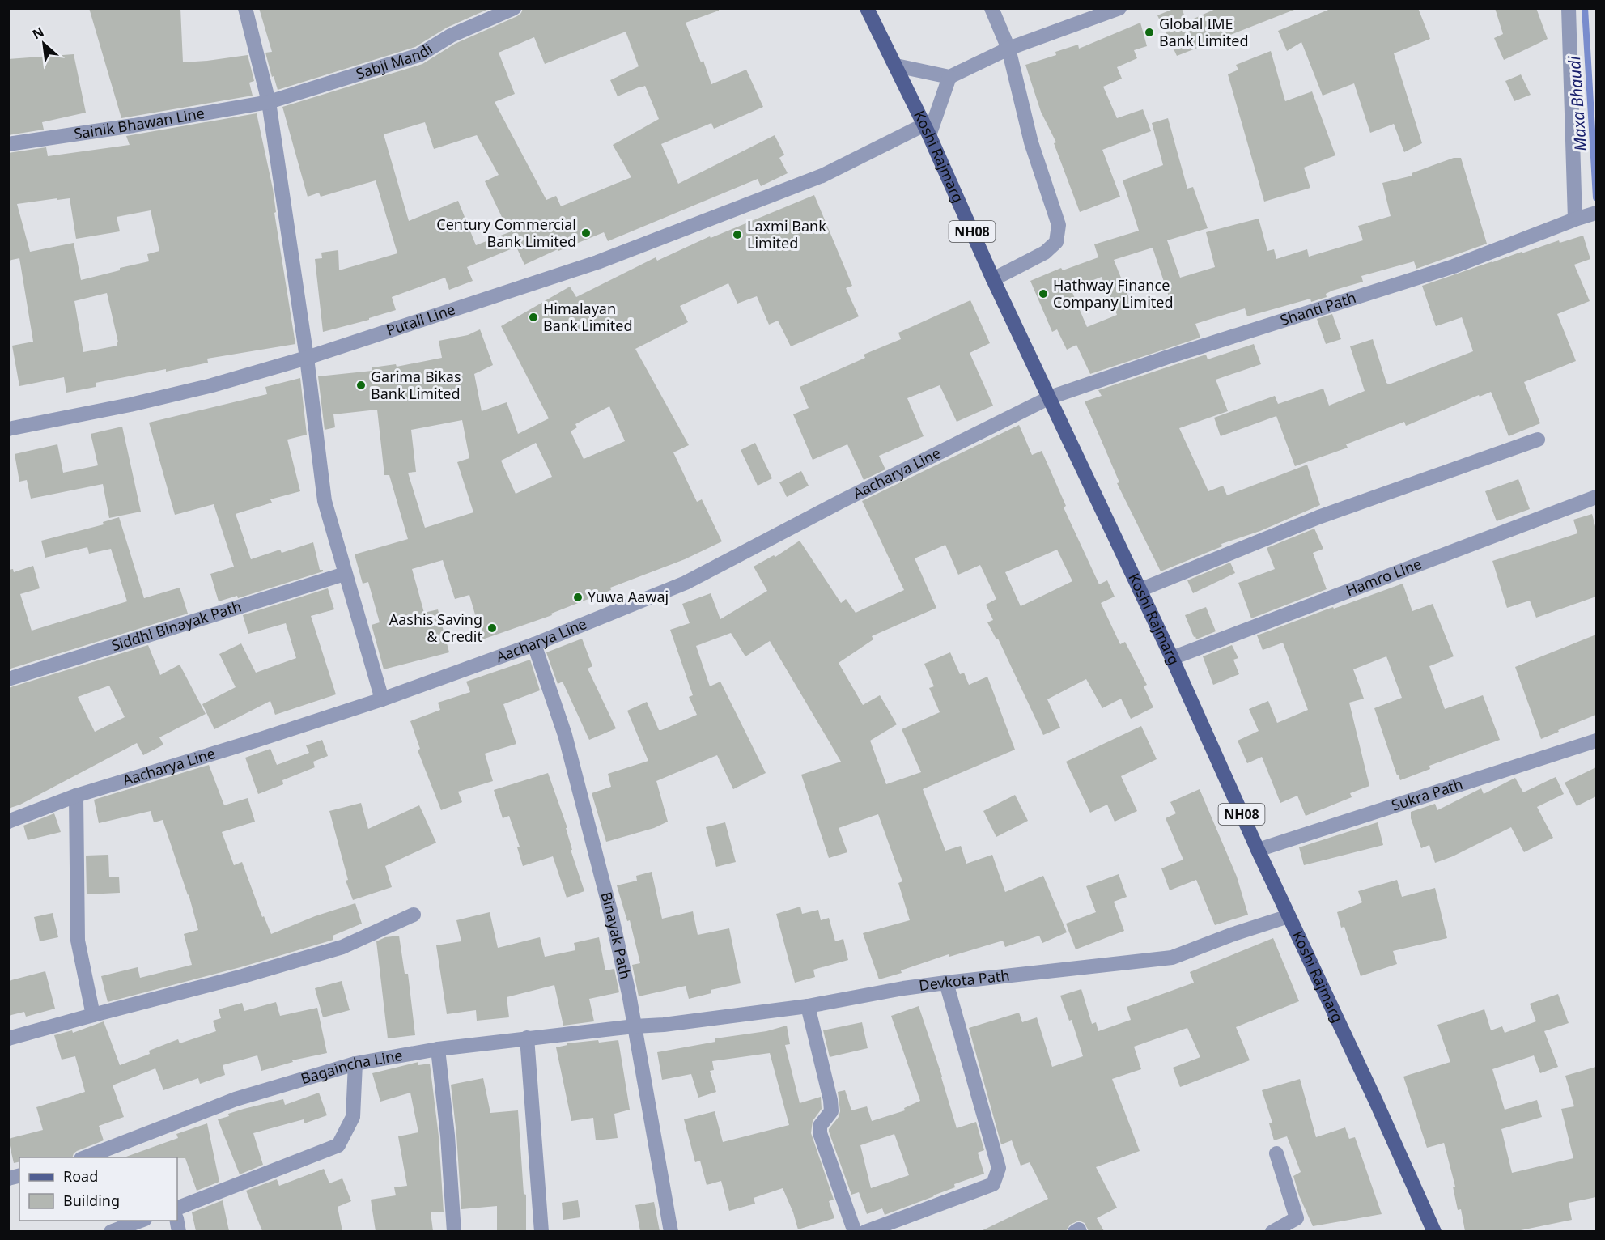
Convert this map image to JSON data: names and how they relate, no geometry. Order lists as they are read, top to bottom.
{
  "streets": {
    "main road": ["Koshi Rajmarg", "NH08"],
    "street": [
      "Sabji Mandi",
      "Sainik Bhawan Line",
      "Shanti Path",
      "Putali Line",
      "Aacharya Line",
      "Hamro Line",
      "Siddhi Binayak Path",
      "Sukra Path",
      "Binayak Path",
      "Devkota Path",
      "Bagaincha Line"
    ]
  },
  "crossings": [
    ["Sabji Mandi", "Sainik Bhawan Line"],
    ["Koshi Rajmarg", "Shanti Path"],
    ["Koshi Rajmarg", "Putali Line"],
    ["Koshi Rajmarg", "Aacharya Line"],
    ["Koshi Rajmarg", "Hamro Line"],
    ["Koshi Rajmarg", "Sukra Path"],
    ["Koshi Rajmarg", "Devkota Path"],
    ["Shanti Path", "Aacharya Line"],
    ["Aacharya Line", "Binayak Path"],
    ["Binayak Path", "Devkota Path"],
    ["Binayak Path", "Bagaincha Line"],
    ["Devkota Path", "Bagaincha Line"]
  ],
  "water": ["Maxa Bhaudi"],
  "places": [
    "Global IME Bank Limited",
    "Century Commercial Bank Limited",
    "Laxmi Bank Limited",
    "Hathway Finance Company Limited",
    "Himalayan Bank Limited",
    "Garima Bikas Bank Limited",
    "Yuwa Aawaj",
    "Aashis Saving & Credit"
  ],
  "legend": ["Road", "Building"],
  "north": "top left"
}
